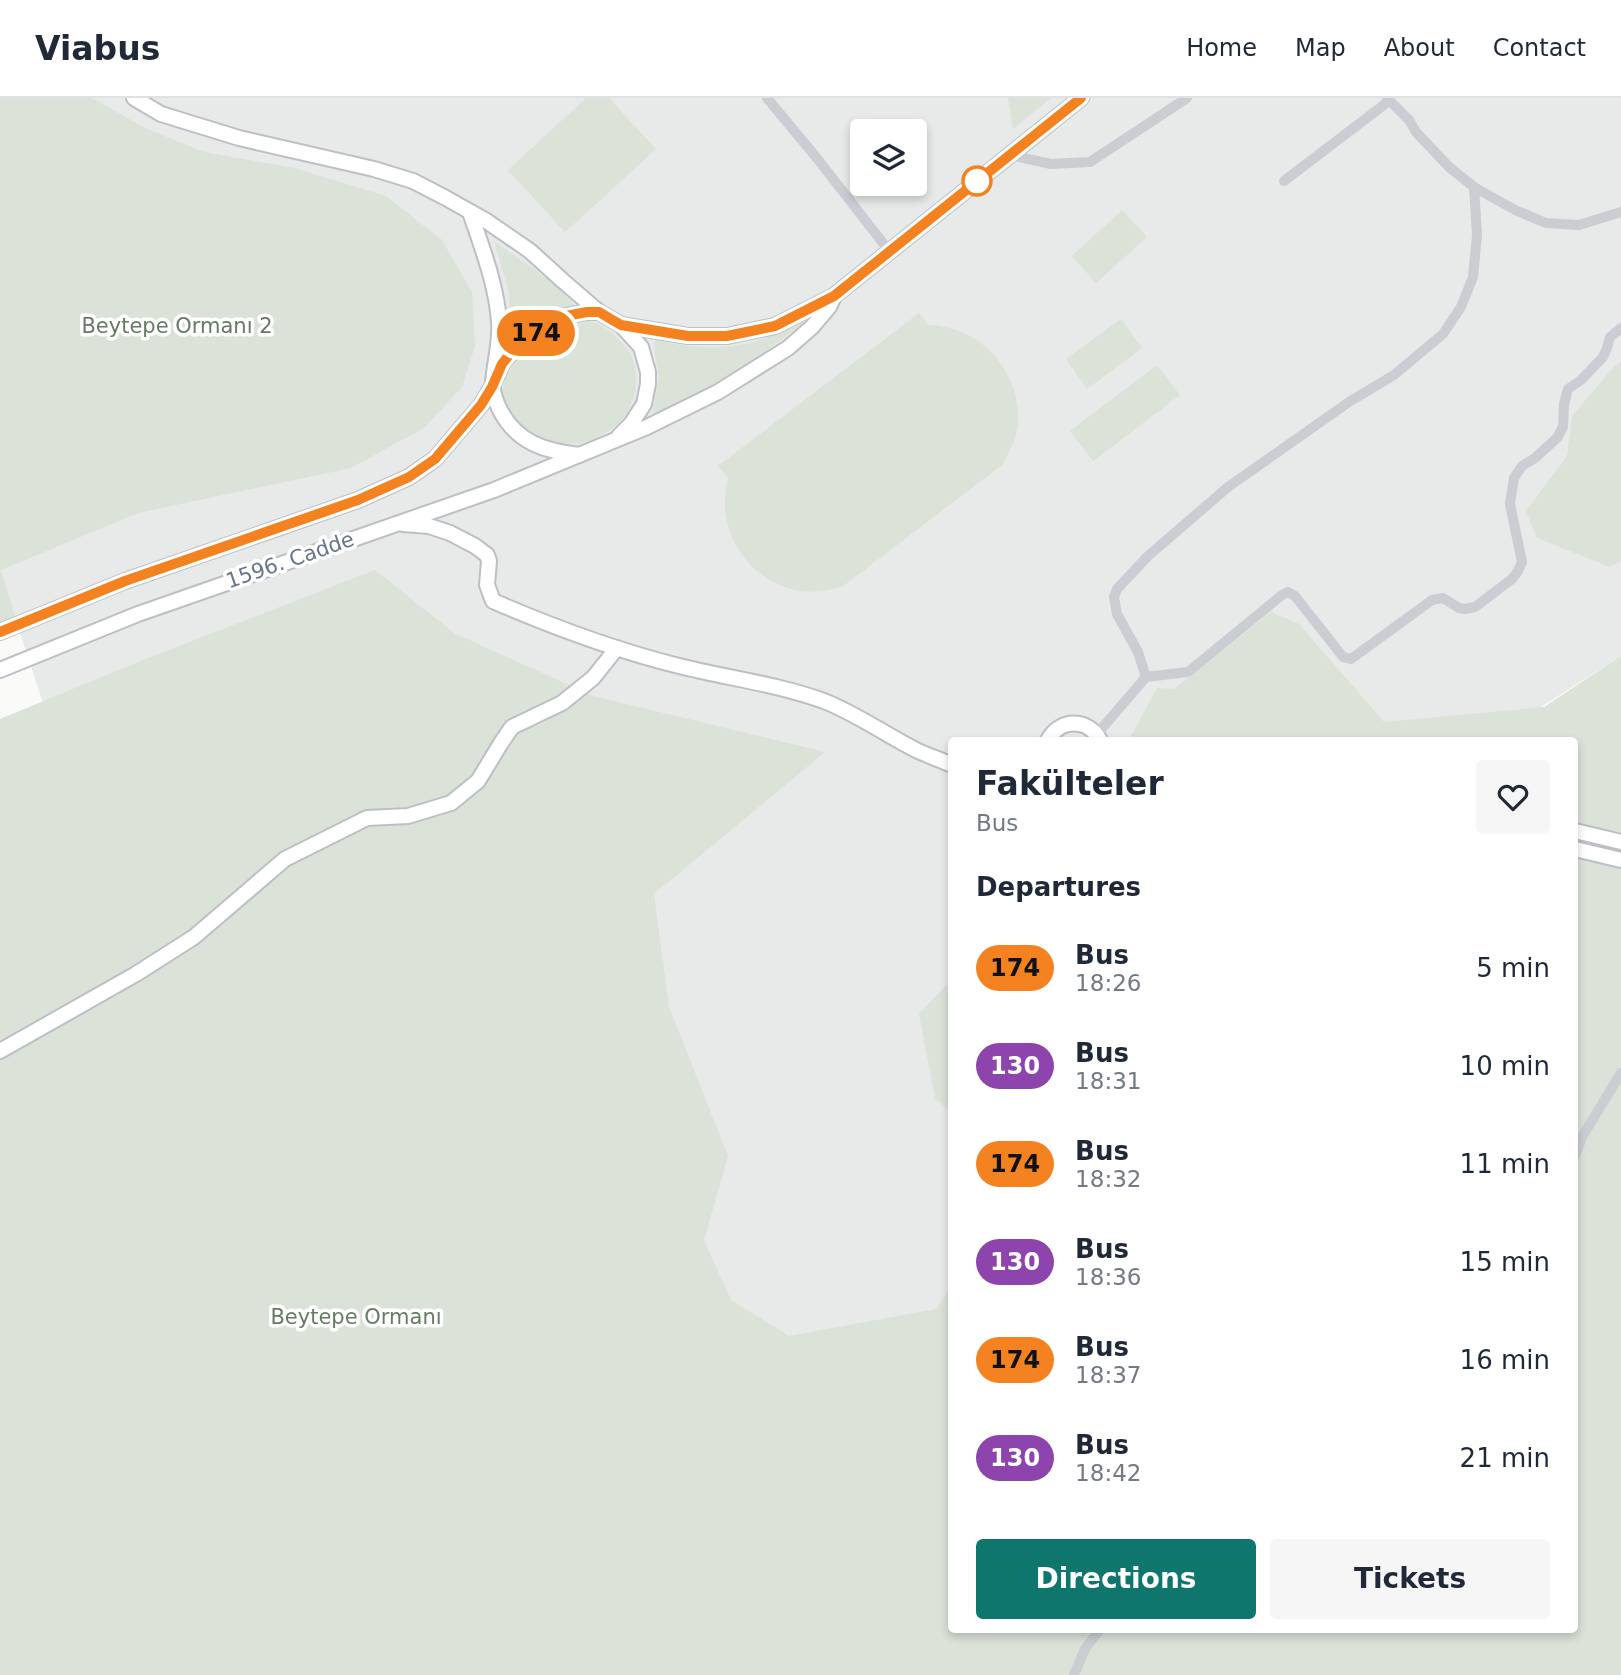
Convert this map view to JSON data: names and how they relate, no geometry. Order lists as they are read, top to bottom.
{
  "streets": {
    "main road": ["1596. Cadde"]
  },
  "parks": ["Beytepe Ormanı 2", "Beytepe Ormanı"],
  "lines": ["bus line 174"],
  "page": {
    "header": "Viabus",
    "nav": [
      "Home",
      "Map",
      "About",
      "Contact"
    ],
    "on_map": "174",
    "heading": [
      ["Fakülteler", "Bus"],
      "Departures"
    ],
    "list": [
      {
        "mark": "174",
        "name": "Bus",
        "note": "18:26",
        "value": "5 min"
      },
      {
        "mark": "130",
        "name": "Bus",
        "note": "18:31",
        "value": "10 min"
      },
      {
        "mark": "174",
        "name": "Bus",
        "note": "18:32",
        "value": "11 min"
      },
      {
        "mark": "130",
        "name": "Bus",
        "note": "18:36",
        "value": "15 min"
      },
      {
        "mark": "174",
        "name": "Bus",
        "note": "18:37",
        "value": "16 min"
      },
      {
        "mark": "130",
        "name": "Bus",
        "note": "18:42",
        "value": "21 min"
      }
    ],
    "buttons": ["Directions", "Tickets"]
  }
}
